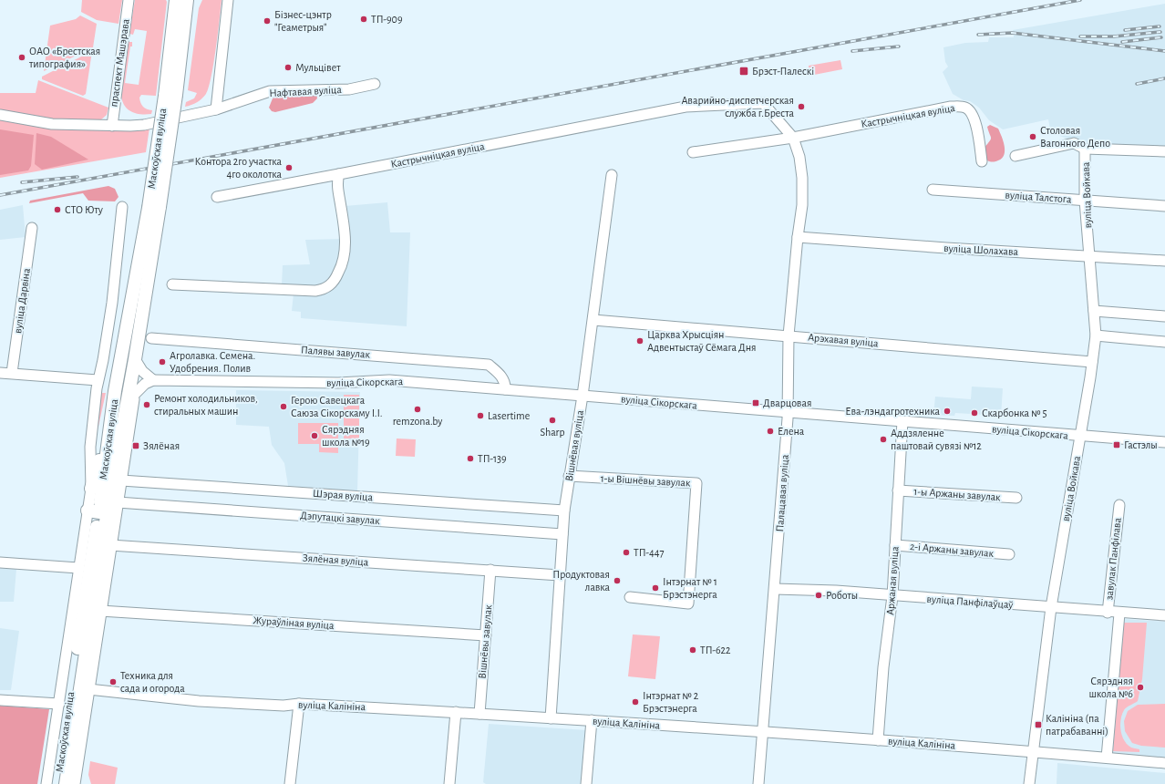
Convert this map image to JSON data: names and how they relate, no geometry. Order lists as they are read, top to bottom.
{
  "streets": {
    "main road": ["Маскоўская вуліца"],
    "street": [
      "праспект Машэрава",
      "Нафтавая вуліца",
      "Кастрычніцкая вуліца",
      "вуліца Войкава",
      "вуліца Талстога",
      "вуліца Шолахава",
      "вуліца Дарвіна",
      "Арэхавая вуліца",
      "Палявы завулак",
      "вуліца Сікорскага",
      "Вішнёвая вуліца",
      "1-ы Вішнёвы завулак",
      "Палацавая вуліца",
      "1-ы Аржаны завулак",
      "Шэрая вуліца",
      "Дэпутацкі завулак",
      "2-і Аржаны завулак",
      "завулак Панфілава",
      "Зялёная вуліца",
      "Аржаная вуліца",
      "вуліца Панфілаўцаў",
      "Жураўліная вуліца",
      "Вішнёвы завулак",
      "вуліца Калініна"
    ]
  },
  "crossings": [
    ["праспект Машэрава", "Нафтавая вуліца"],
    ["Кастрычніцкая вуліца", "Палацавая вуліца"],
    ["Маскоўская вуліца", "Шэрая вуліца"],
    ["Маскоўская вуліца", "Дэпутацкі завулак"],
    ["Маскоўская вуліца", "Зялёная вуліца"],
    ["Маскоўская вуліца", "Жураўліная вуліца"],
    ["Маскоўская вуліца", "вуліца Калініна"],
    ["вуліца Войкава", "вуліца Талстога"],
    ["вуліца Войкава", "вуліца Шолахава"],
    ["вуліца Войкава", "Арэхавая вуліца"],
    ["вуліца Войкава", "вуліца Сікорскага"],
    ["вуліца Войкава", "вуліца Панфілаўцаў"],
    ["вуліца Войкава", "вуліца Калініна"],
    ["вуліца Шолахава", "Палацавая вуліца"],
    ["Арэхавая вуліца", "Вішнёвая вуліца"],
    ["Арэхавая вуліца", "Палацавая вуліца"],
    ["Палявы завулак", "вуліца Сікорскага"],
    ["вуліца Сікорскага", "Вішнёвая вуліца"],
    ["вуліца Сікорскага", "Палацавая вуліца"],
    ["вуліца Сікорскага", "Аржаная вуліца"],
    ["Вішнёвая вуліца", "1-ы Вішнёвы завулак"],
    ["Вішнёвая вуліца", "Шэрая вуліца"],
    ["Вішнёвая вуліца", "Дэпутацкі завулак"],
    ["Вішнёвая вуліца", "Зялёная вуліца"],
    ["Вішнёвая вуліца", "вуліца Калініна"],
    ["Палацавая вуліца", "вуліца Панфілаўцаў"],
    ["Палацавая вуліца", "вуліца Калініна"],
    ["1-ы Аржаны завулак", "Аржаная вуліца"],
    ["2-і Аржаны завулак", "Аржаная вуліца"],
    ["завулак Панфілава", "вуліца Панфілаўцаў"],
    ["Зялёная вуліца", "Вішнёвы завулак"],
    ["Аржаная вуліца", "вуліца Панфілаўцаў"],
    ["Аржаная вуліца", "вуліца Калініна"],
    ["Жураўліная вуліца", "Вішнёвы завулак"],
    ["Вішнёвы завулак", "вуліца Калініна"]
  ],
  "places": {
    "other": [
      "ТП-909",
      "Бізнес-цэнтр \"Геаметрыя\"",
      "ОАО «Брестская типография»",
      "Мульцівет",
      "Аварийно-диспетчерская служба г.Бреста",
      "Столовая Вагонного Депо",
      "Контора 2го участка 4го околотка",
      "СТО Юту",
      "Царква Хрысціян Адвентыстаў Сёмага Дня",
      "Агролавка. Семена. Удобрения. Полив",
      "Ремонт холодильников, стиральных машин",
      "Герою Савецкага Саюза Сікорскаму І.І.",
      "remzona.by",
      "Ева-лэндагротехника",
      "Скарбонка № 5",
      "Lasertime",
      "Sharp",
      "Елена",
      "Сярэдняя школа №19",
      "Аддзяленне паштовай сувязі №12",
      "ТП-139",
      "ТП-447",
      "Продуктовая лавка",
      "Інтэрнат № 1 Брэстэнерга",
      "Роботы",
      "ТП-622",
      "Техника для сада и огорода",
      "Сярэдняя школа №6",
      "Інтэрнат № 2 Брэстэнерга"
    ],
    "transit": [
      "Брэст-Палескі",
      "Дварцовая",
      "Гастэлы",
      "Зялёная",
      "Калініна (па патрабаванні)"
    ]
  }
}
